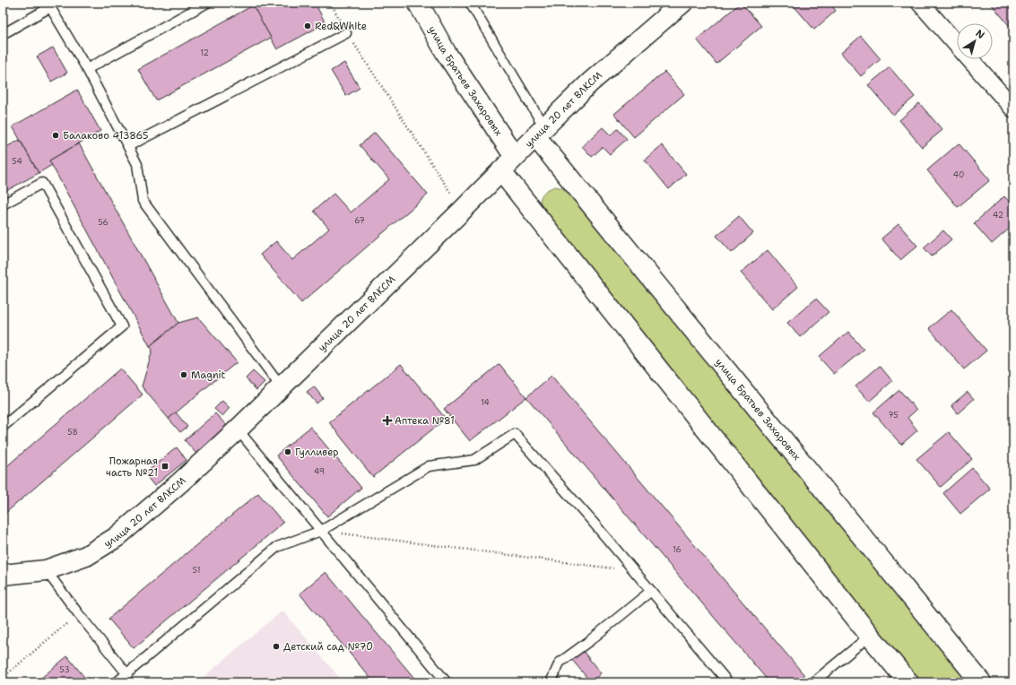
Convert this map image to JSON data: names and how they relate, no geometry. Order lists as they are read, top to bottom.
{
  "streets": {
    "main road": ["улица Братьев Захаровых", "улица 20 лет ВЛКСМ"]
  },
  "crossings": [
    ["улица Братьев Захаровых", "улица 20 лет ВЛКСМ"]
  ],
  "places": {
    "other": [
      "Red&White",
      "Балаково 413865",
      "Magnit",
      "Гулливер",
      "Детский сад №70"
    ],
    "health": ["Аптека №81"],
    "transit": ["Пожарная часть №21"]
  },
  "house_numbers": [
    "12",
    "54",
    "40",
    "42",
    "67",
    "56",
    "14",
    "75",
    "58",
    "49",
    "16",
    "51",
    "53"
  ],
  "north": "top right"
}
